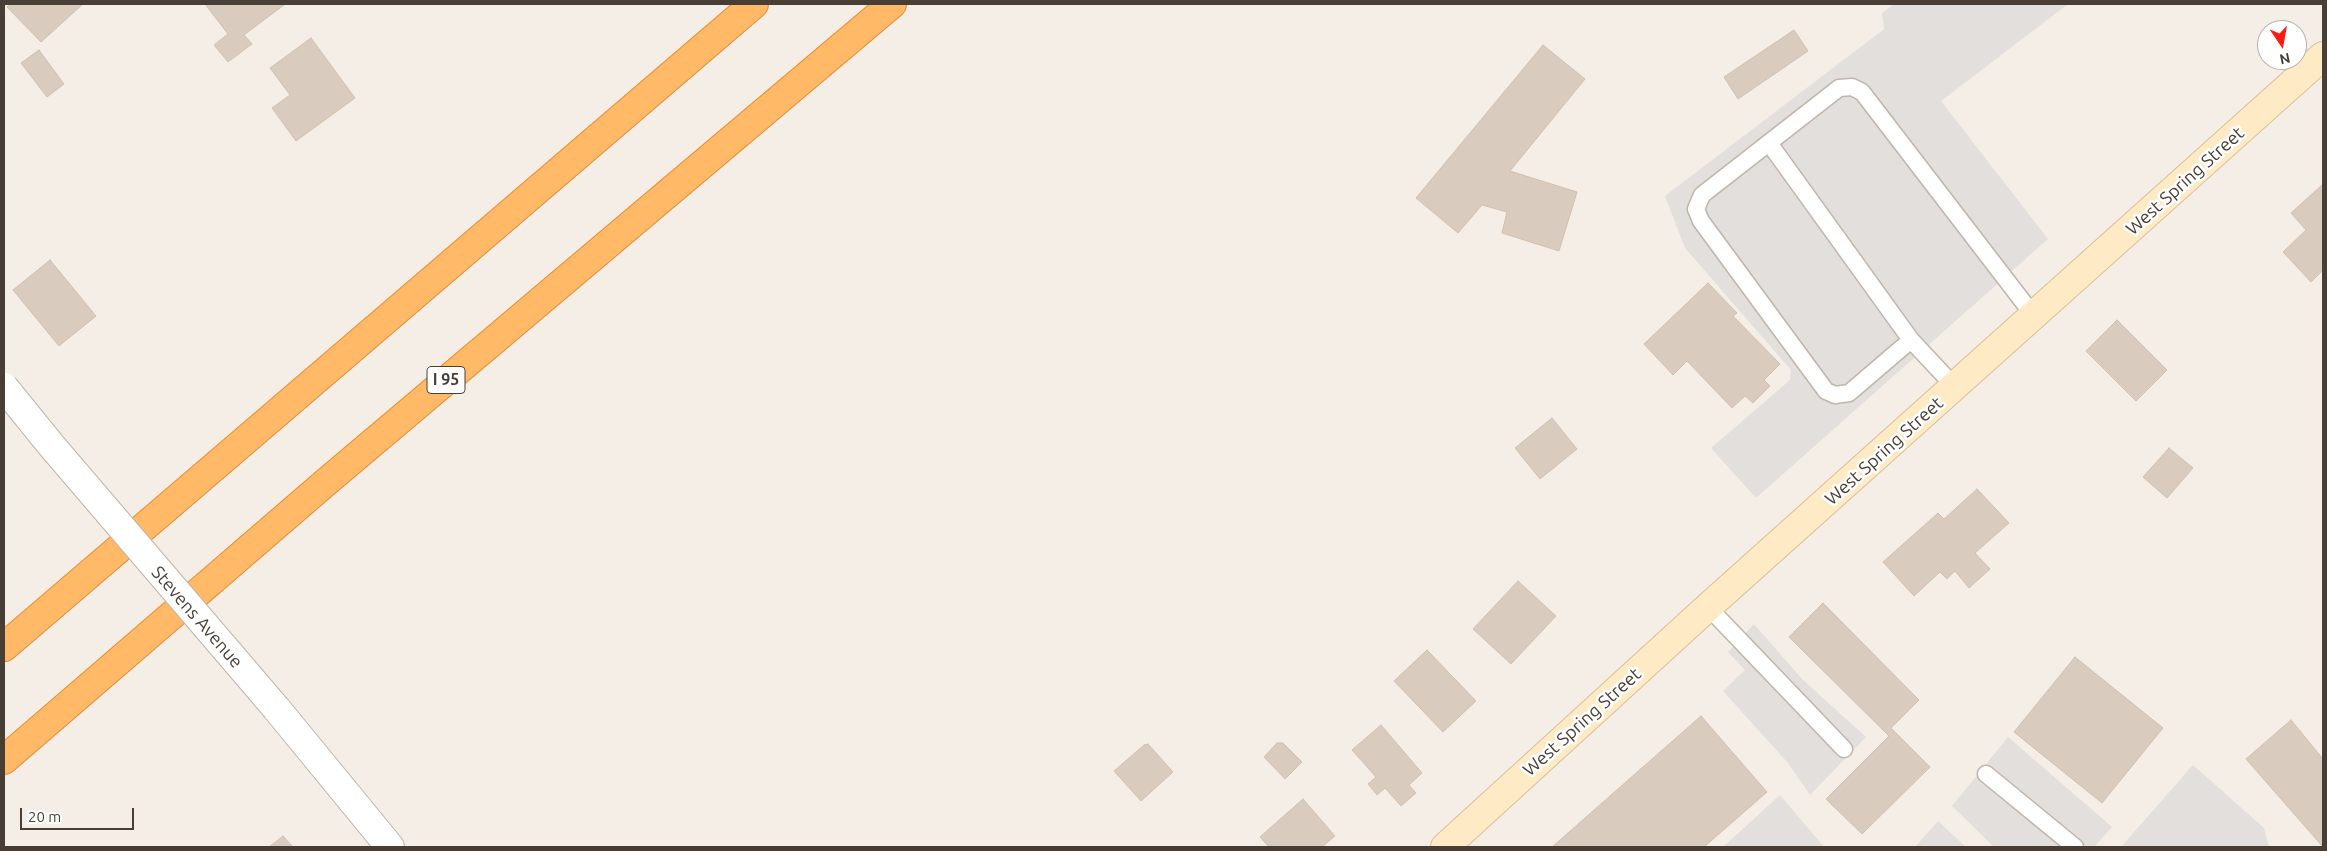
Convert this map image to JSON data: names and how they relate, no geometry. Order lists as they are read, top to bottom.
{
  "streets": {
    "highway": ["I 95"],
    "main road": ["West Spring Street"],
    "street": ["Stevens Avenue"]
  },
  "scale_bar": "20 m",
  "north": "bottom"
}
